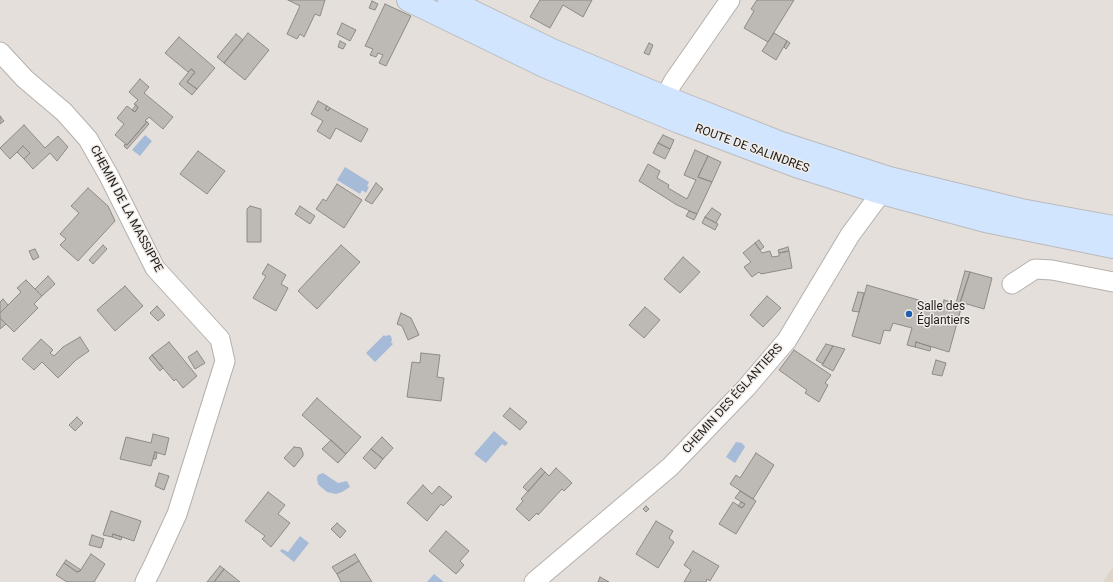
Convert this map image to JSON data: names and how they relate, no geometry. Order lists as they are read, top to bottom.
{
  "streets": {
    "main road": ["ROUTE DE SALINDRES"],
    "street": ["CHEMIN DE LA MASSIPPE", "CHEMIN DES ÉGLANTIERS"]
  },
  "crossings": [
    ["ROUTE DE SALINDRES", "CHEMIN DES ÉGLANTIERS"]
  ],
  "places": ["Salle des Églantiers"]
}
